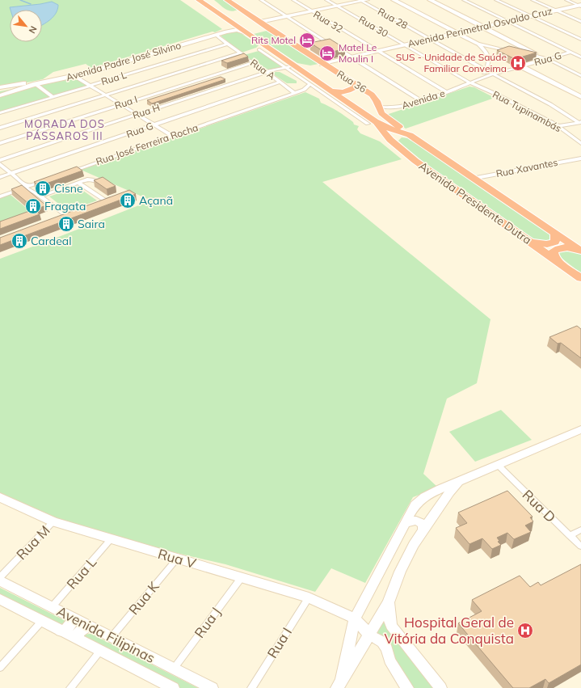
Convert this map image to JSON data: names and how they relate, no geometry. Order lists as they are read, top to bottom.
{
  "streets": {
    "highway": ["Rua 36", "Avenida Presidente Dutra"],
    "main road": [
      "Avenida Perimetral Osvaldo Cruz",
      "Rua G",
      "Avenida Padre José Silvino",
      "Rua V",
      "Avenida Filipinas"
    ],
    "street": [
      "Rua 28",
      "Rua 32",
      "Rua 30",
      "Rua A",
      "Rua L",
      "Avenida e",
      "Rua I",
      "Rua H",
      "Rua Tupinambás",
      "Rua José Ferreira Rocha",
      "Rua Xavantes",
      "Rua D",
      "Rua M",
      "Rua K",
      "Rua J"
    ]
  },
  "crossings": [
    ["Rua 28", "Avenida Perimetral Osvaldo Cruz"],
    ["Rua 28", "Rua G"],
    ["Rua 32", "Avenida Perimetral Osvaldo Cruz"],
    ["Rua 32", "Avenida e"],
    ["Rua 30", "Avenida Perimetral Osvaldo Cruz"],
    ["Rua 30", "Rua G"],
    ["Rua 30", "Avenida e"],
    ["Rua 30", "Rua Tupinambás"],
    ["Avenida Perimetral Osvaldo Cruz", "Rua 36"],
    ["Rua G", "Rua A"],
    ["Rua G", "Avenida e"],
    ["Rua G", "Rua Tupinambás"],
    ["Avenida Padre José Silvino", "Rua A"],
    ["Avenida Padre José Silvino", "Avenida Presidente Dutra"],
    ["Rua A", "Rua L"],
    ["Rua A", "Rua I"],
    ["Rua A", "Rua H"],
    ["Rua A", "Rua José Ferreira Rocha"],
    ["Rua L", "Rua V"],
    ["Rua L", "Avenida Filipinas"],
    ["Rua 36", "Avenida e"],
    ["Avenida e", "Rua Tupinambás"],
    ["Rua I", "Rua V"],
    ["Rua H", "Avenida Presidente Dutra"],
    ["Rua Xavantes", "Avenida Presidente Dutra"],
    ["Rua M", "Rua V"],
    ["Rua V", "Rua K"],
    ["Rua V", "Rua J"],
    ["Rua K", "Avenida Filipinas"],
    ["Rua J", "Avenida Filipinas"]
  ],
  "districts": ["MORADA DOS PÁSSAROS III"],
  "places": {
    "hotel": ["Rits Motel", "Matel Le Moulin I"],
    "hospital": ["SUS - Unidade de Saúde Familiar Conveima", "Hospital Geral de Vitória da Conquista"],
    "building": [
      "Cisne",
      "Açanã",
      "Fragata",
      "Saira",
      "Cardeal"
    ]
  },
  "north": "bottom right"
}
